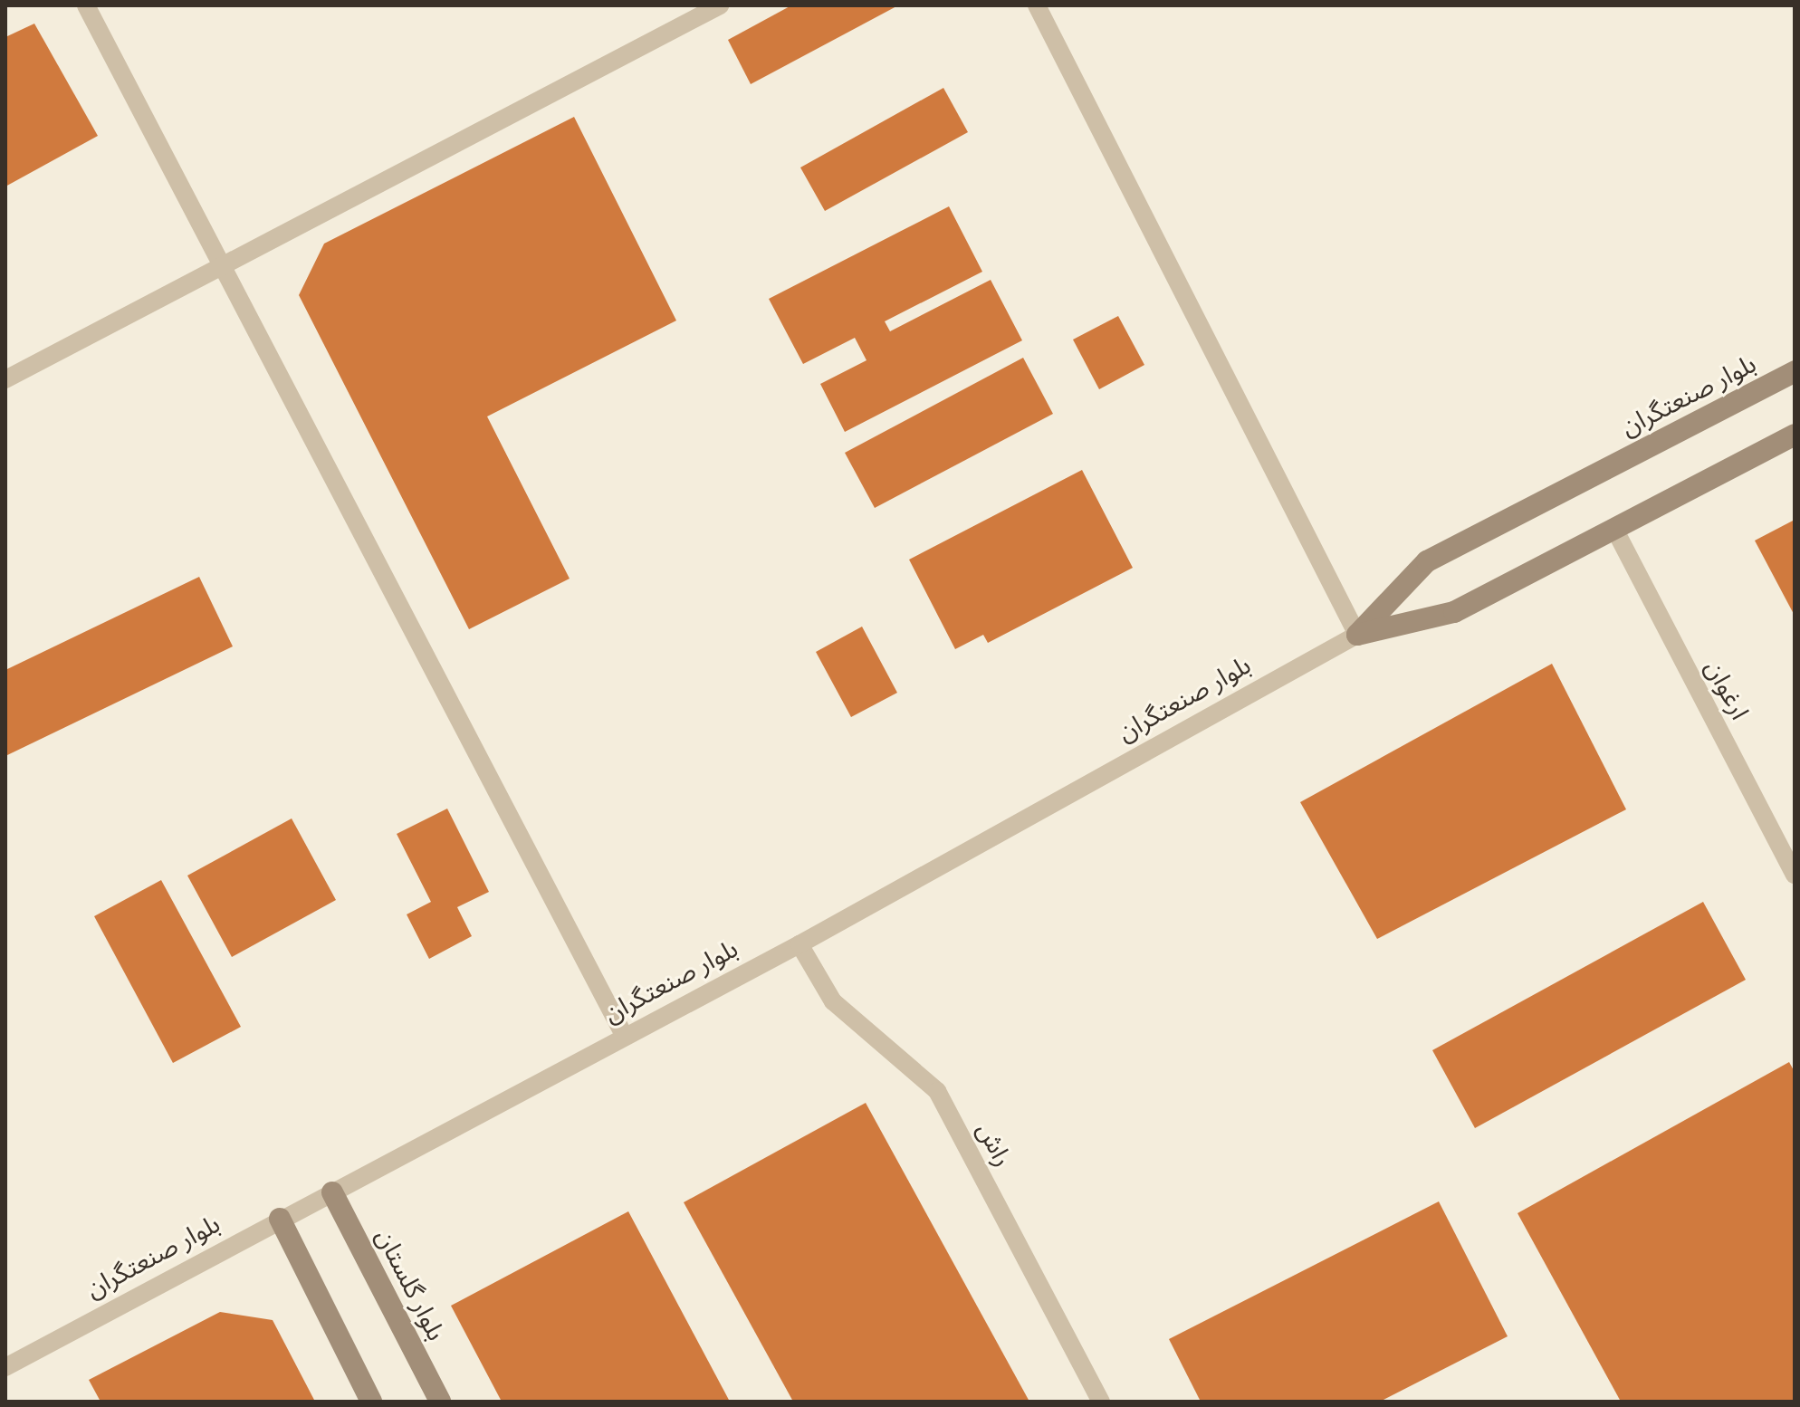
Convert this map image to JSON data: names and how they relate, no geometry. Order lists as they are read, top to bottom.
{
  "streets": {
    "street": ["بلوار صنعتگران", "بلوار گلستان"],
    "lane": ["ارغوان", "راش"]
  },
  "crossings": [
    ["بلوار صنعتگران", "ارغوان"],
    ["بلوار صنعتگران", "راش"],
    ["بلوار صنعتگران", "بلوار گلستان"]
  ]
}
